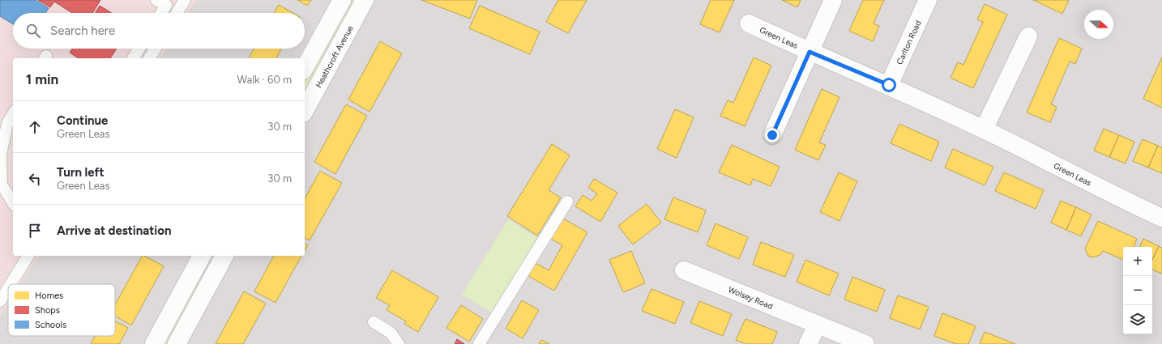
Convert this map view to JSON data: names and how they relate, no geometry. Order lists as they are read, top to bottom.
{
  "streets": {
    "street": [
      "Green Leas",
      "Carlton Road",
      "Heathcroft Avenue",
      "Wolsey Road"
    ]
  },
  "crossings": [
    ["Green Leas", "Carlton Road"]
  ],
  "legend": ["Homes", "Shops", "Schools"],
  "north": "right",
  "page": {
    "search": "Search here",
    "heading": ["1 min", "Walk · 60 m"],
    "list": [
      ["Continue", "Green Leas", "30 m"],
      ["Turn left", "Green Leas", "30 m"],
      "Arrive at destination"
    ],
    "map_buttons": ["+", "−"]
  }
}
